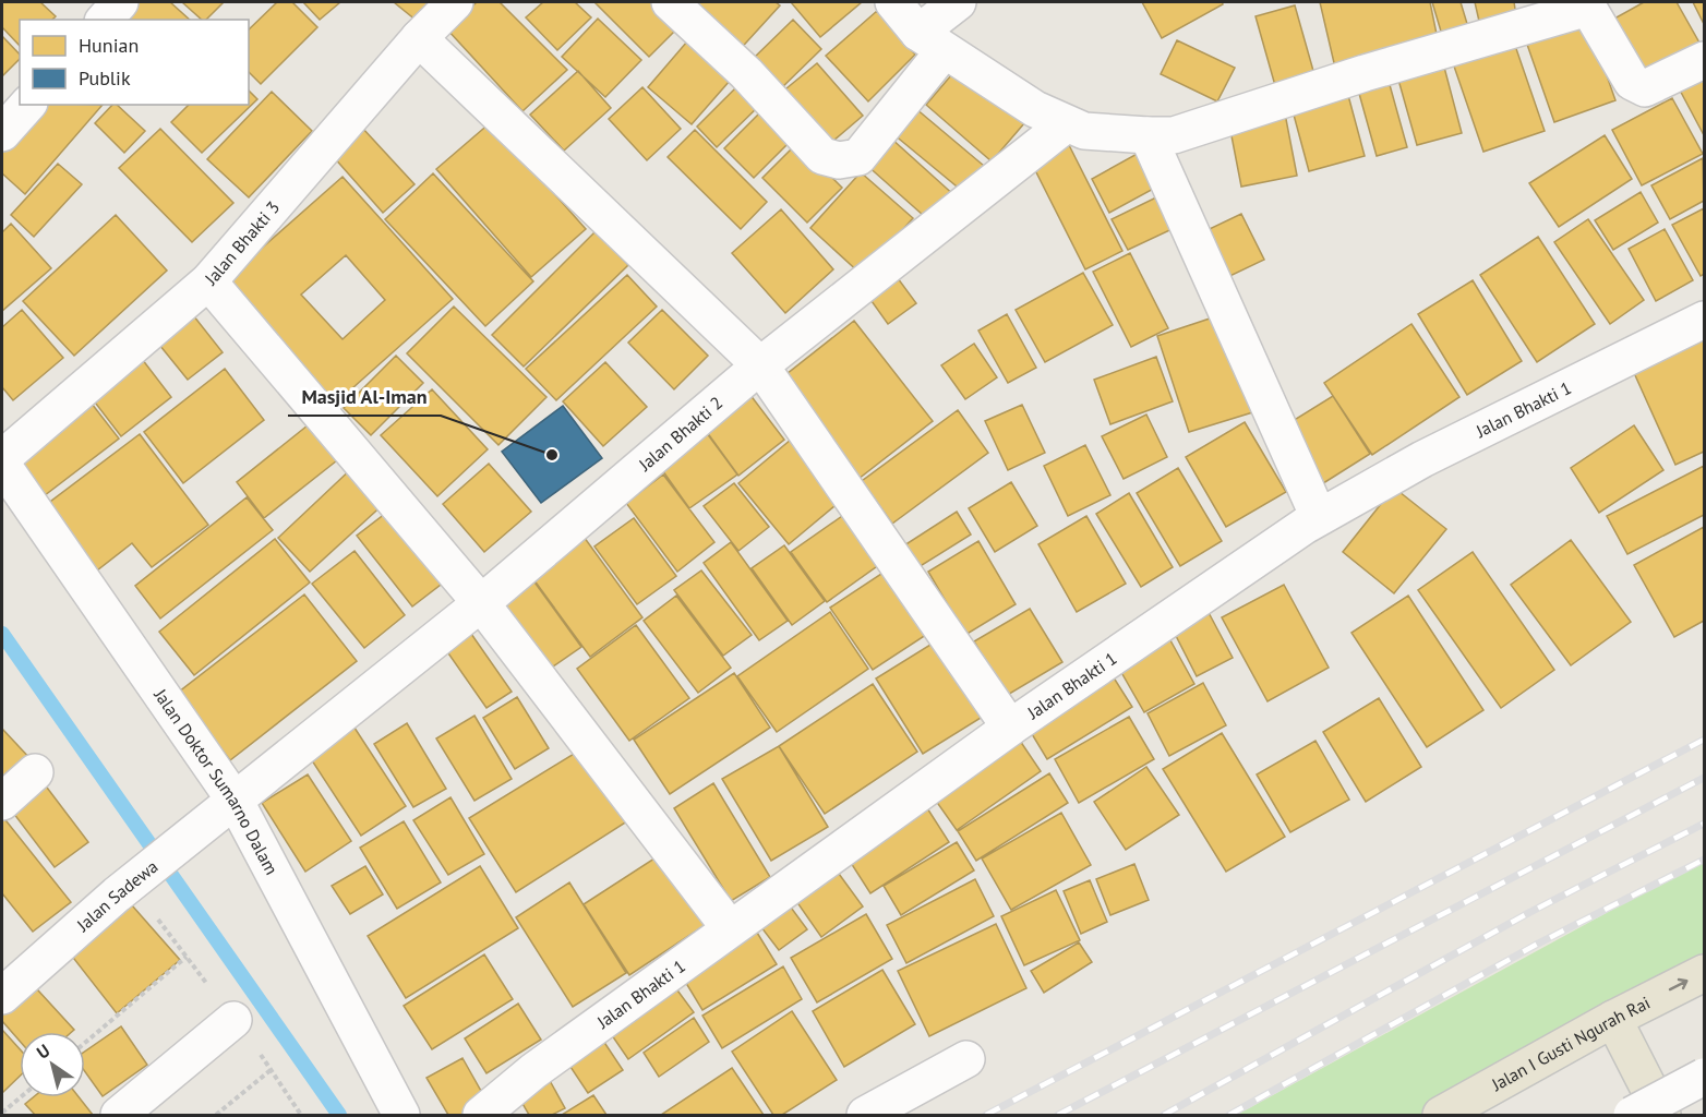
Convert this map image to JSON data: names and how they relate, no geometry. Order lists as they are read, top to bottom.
{
  "streets": {
    "main road": ["Jalan I Gusti Ngurah Rai"],
    "street": [
      "Jalan Bhakti 3",
      "Jalan Bhakti 1",
      "Jalan Bhakti 2",
      "Jalan Doktor Sumarno Dalam",
      "Jalan Sadewa"
    ]
  },
  "crossings": [
    ["Jalan Bhakti 2", "Jalan Doktor Sumarno Dalam"],
    ["Jalan Bhakti 2", "Jalan Sadewa"],
    ["Jalan Doktor Sumarno Dalam", "Jalan Sadewa"]
  ],
  "places": ["Masjid Al-Iman"],
  "legend": ["Hunian", "Publik"],
  "north": "top left"
}
